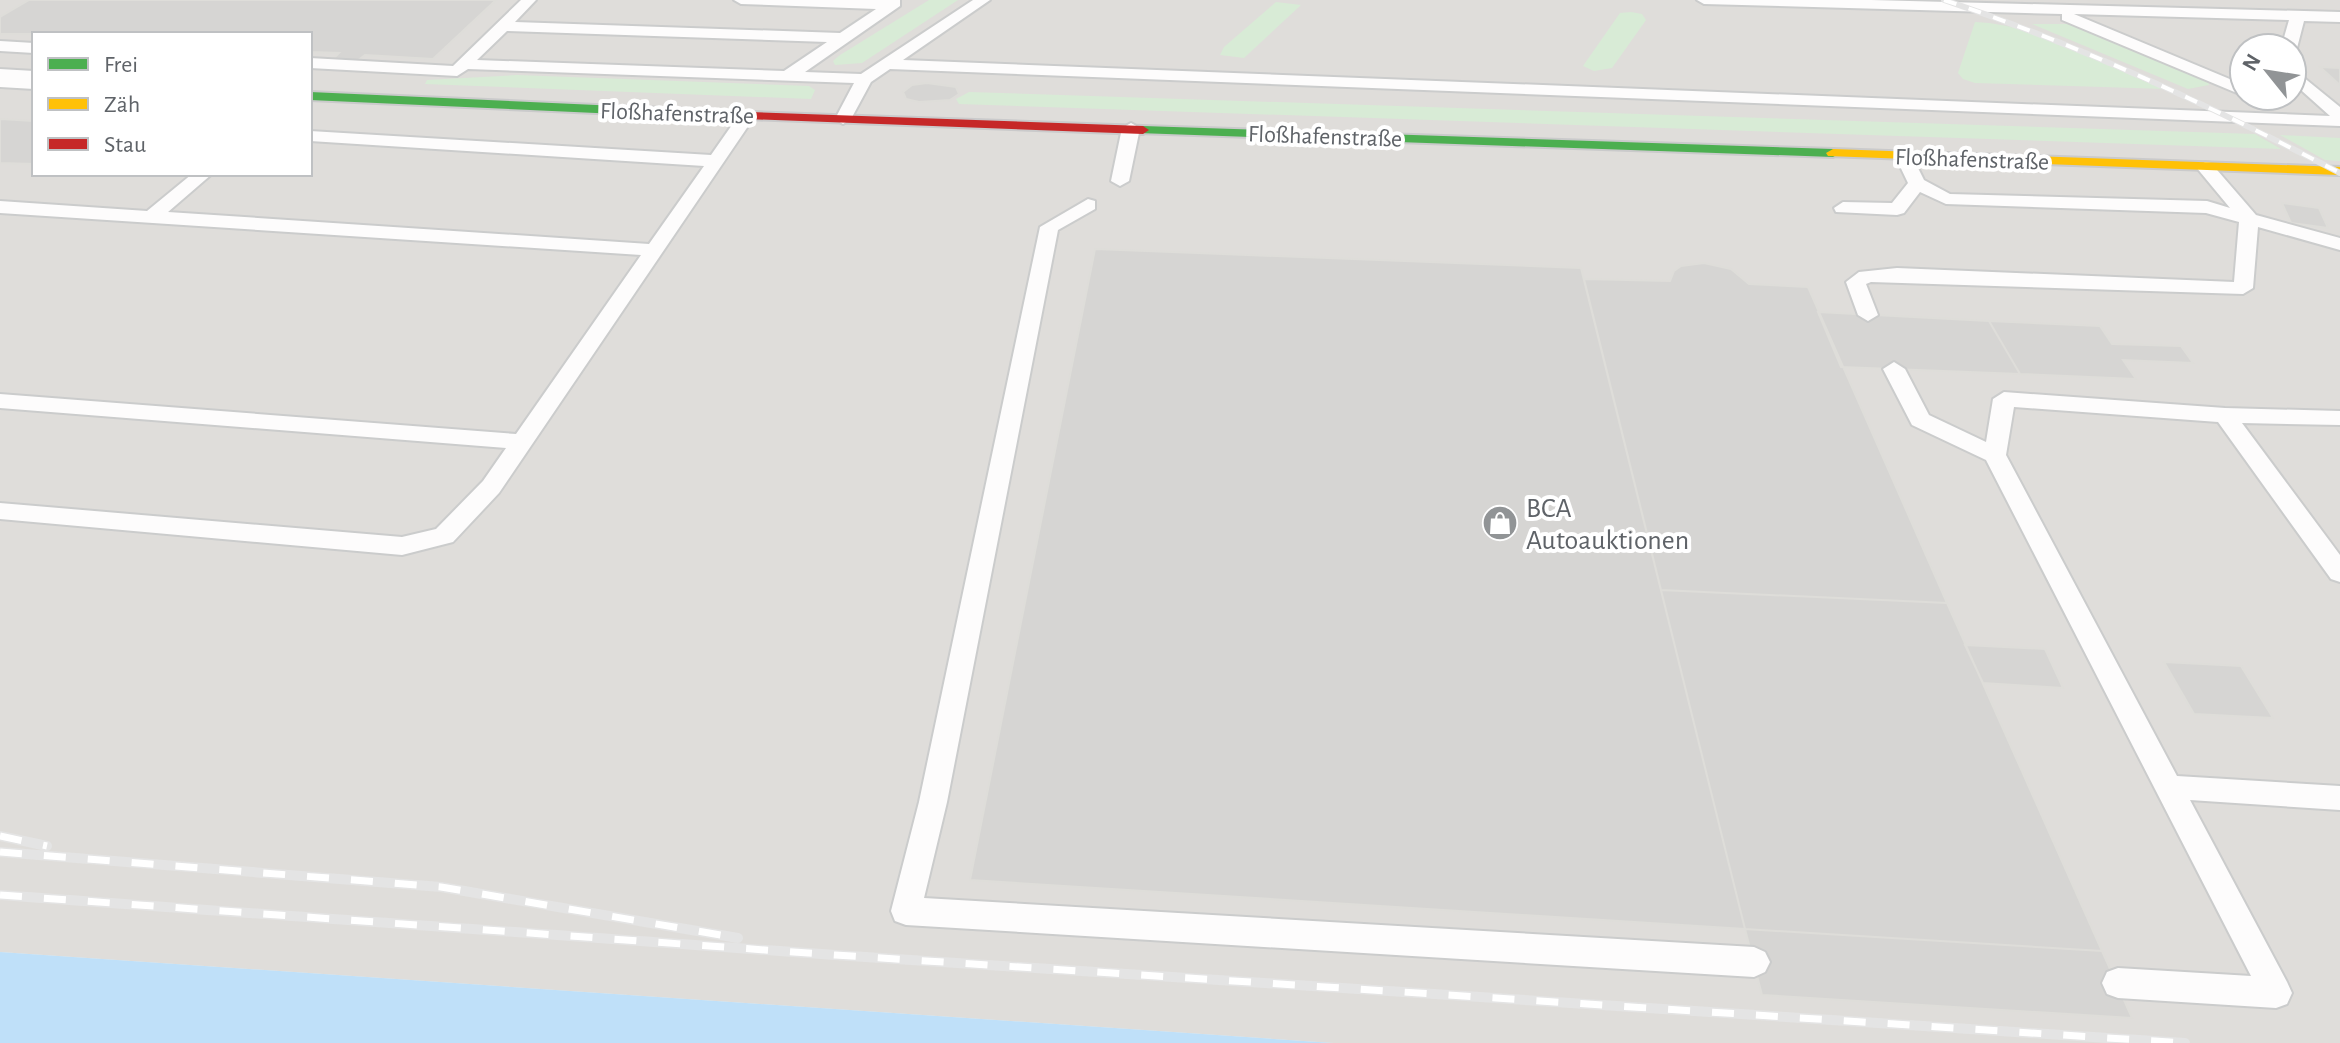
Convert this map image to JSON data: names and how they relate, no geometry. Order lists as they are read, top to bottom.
{
  "streets": {
    "street": ["Floßhafenstraße"]
  },
  "places": {
    "shop": ["BCA Autoauktionen"]
  },
  "legend": ["Frei", "Zäh", "Stau"],
  "north": "top left"
}
